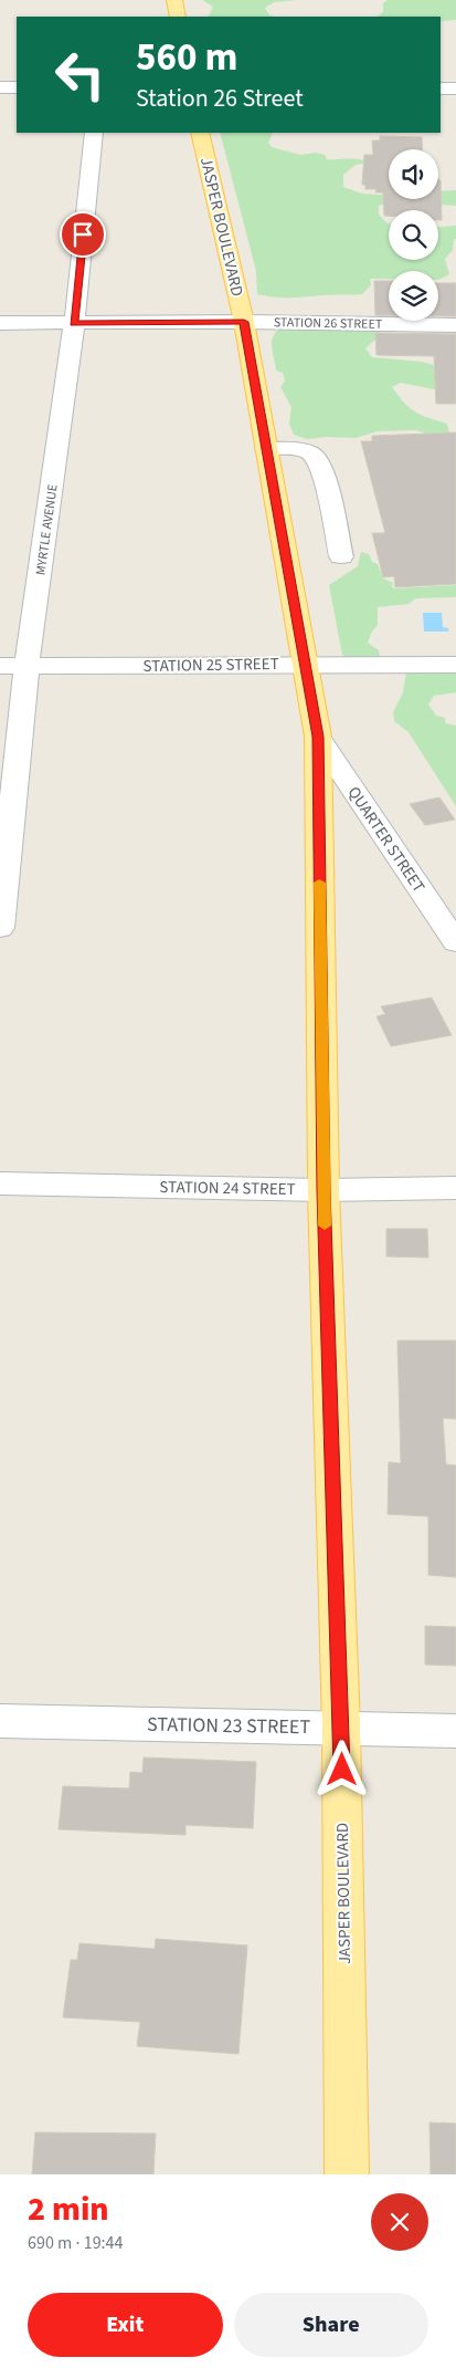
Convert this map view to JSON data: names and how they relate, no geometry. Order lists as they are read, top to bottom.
{
  "streets": {
    "main road": ["JASPER BOULEVARD"],
    "street": [
      "STATION 26 STREET",
      "MYRTLE AVENUE",
      "STATION 25 STREET",
      "QUARTER STREET",
      "STATION 24 STREET",
      "STATION 23 STREET"
    ]
  },
  "crossings": [
    ["JASPER BOULEVARD", "STATION 26 STREET"],
    ["JASPER BOULEVARD", "STATION 25 STREET"],
    ["JASPER BOULEVARD", "QUARTER STREET"],
    ["JASPER BOULEVARD", "STATION 24 STREET"],
    ["JASPER BOULEVARD", "STATION 23 STREET"],
    ["STATION 26 STREET", "MYRTLE AVENUE"],
    ["MYRTLE AVENUE", "STATION 25 STREET"]
  ],
  "page": {
    "turn": ["560 m", "Station 26 Street"],
    "heading": ["2 min", "690 m · 19:44"],
    "buttons": ["Exit", "Share"]
  }
}
